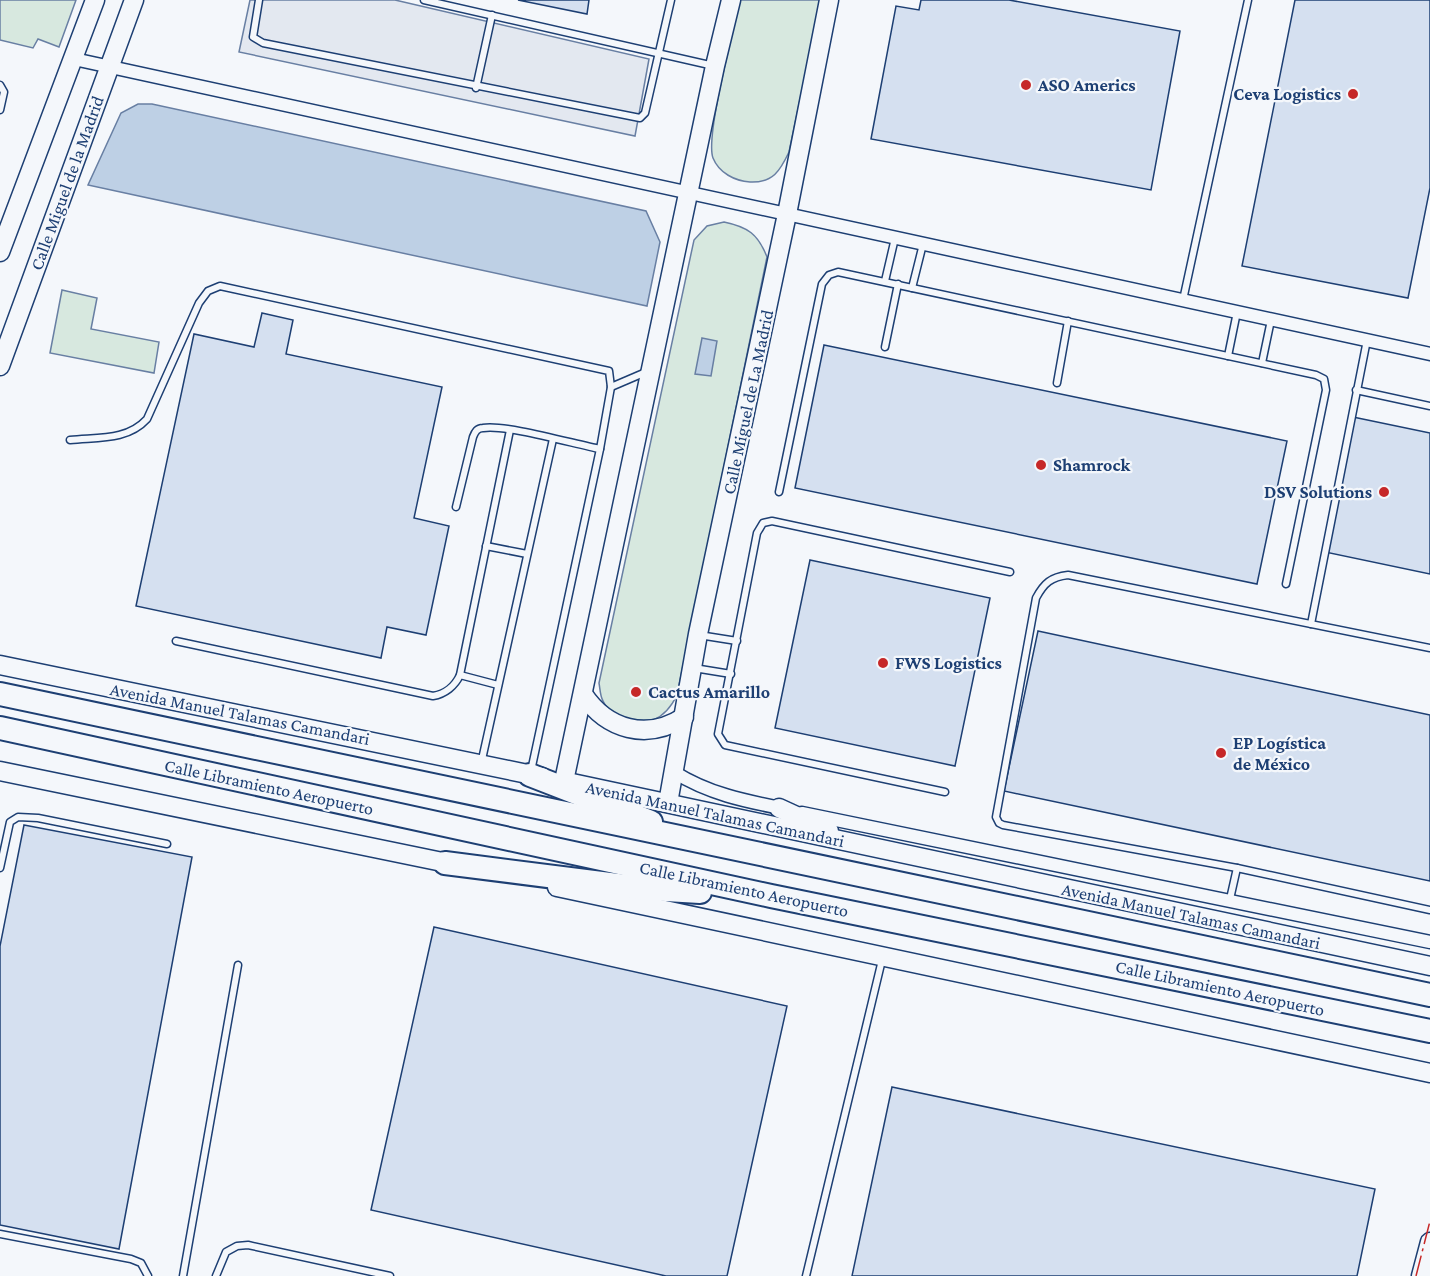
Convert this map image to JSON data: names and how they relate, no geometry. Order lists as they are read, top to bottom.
{
  "streets": {
    "highway": ["Calle Libramiento Aeropuerto"],
    "main road": ["Calle Miguel de la Madrid", "Calle Miguel de La Madrid", "Avenida Manuel Talamas Camandari"]
  },
  "crossings": [
    ["Calle Miguel de La Madrid", "Avenida Manuel Talamas Camandari"]
  ],
  "places": [
    "ASO Americs",
    "Ceva Logistics",
    "Shamrock",
    "DSV Solutions",
    "FWS Logistics",
    "Cactus Amarillo",
    "EP Logística de México"
  ]
}
